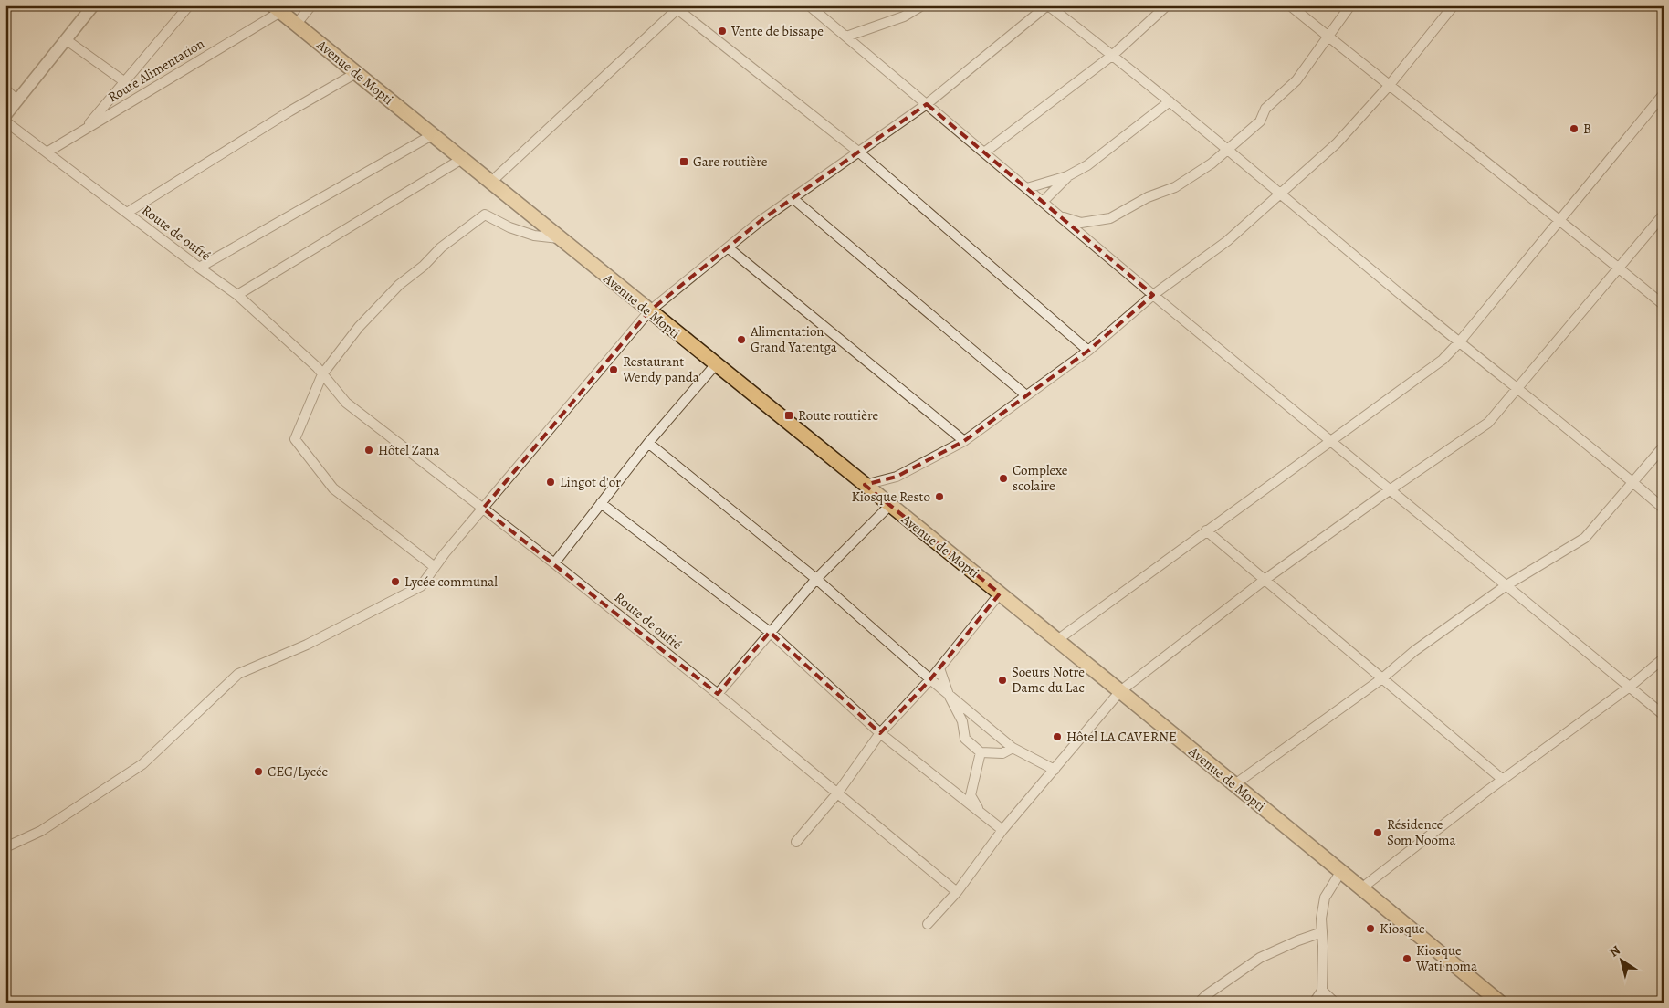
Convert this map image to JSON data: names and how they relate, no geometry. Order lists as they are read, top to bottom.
{
  "streets": {
    "main road": ["Avenue de Mopti"],
    "street": ["Route Alimentation", "Route de oufré"]
  },
  "crossings": [
    ["Route Alimentation", "Avenue de Mopti"],
    ["Route Alimentation", "Route de oufré"]
  ],
  "places": {
    "other": [
      "Vente de bissape",
      "B",
      "Alimentation Grand Yatentga",
      "Restaurant Wendy panda",
      "Hôtel Zana",
      "Complexe scolaire",
      "Lingot d'or",
      "Kiosque Resto",
      "Lycée communal",
      "Soeurs Notre Dame du Lac",
      "Hôtel LA CAVERNE",
      "CEG/Lycée",
      "Résidence Som Nooma",
      "Kiosque",
      "Kiosque Wati noma"
    ],
    "transit": ["Gare routière", "Route routière"]
  },
  "north": "top left"
}
